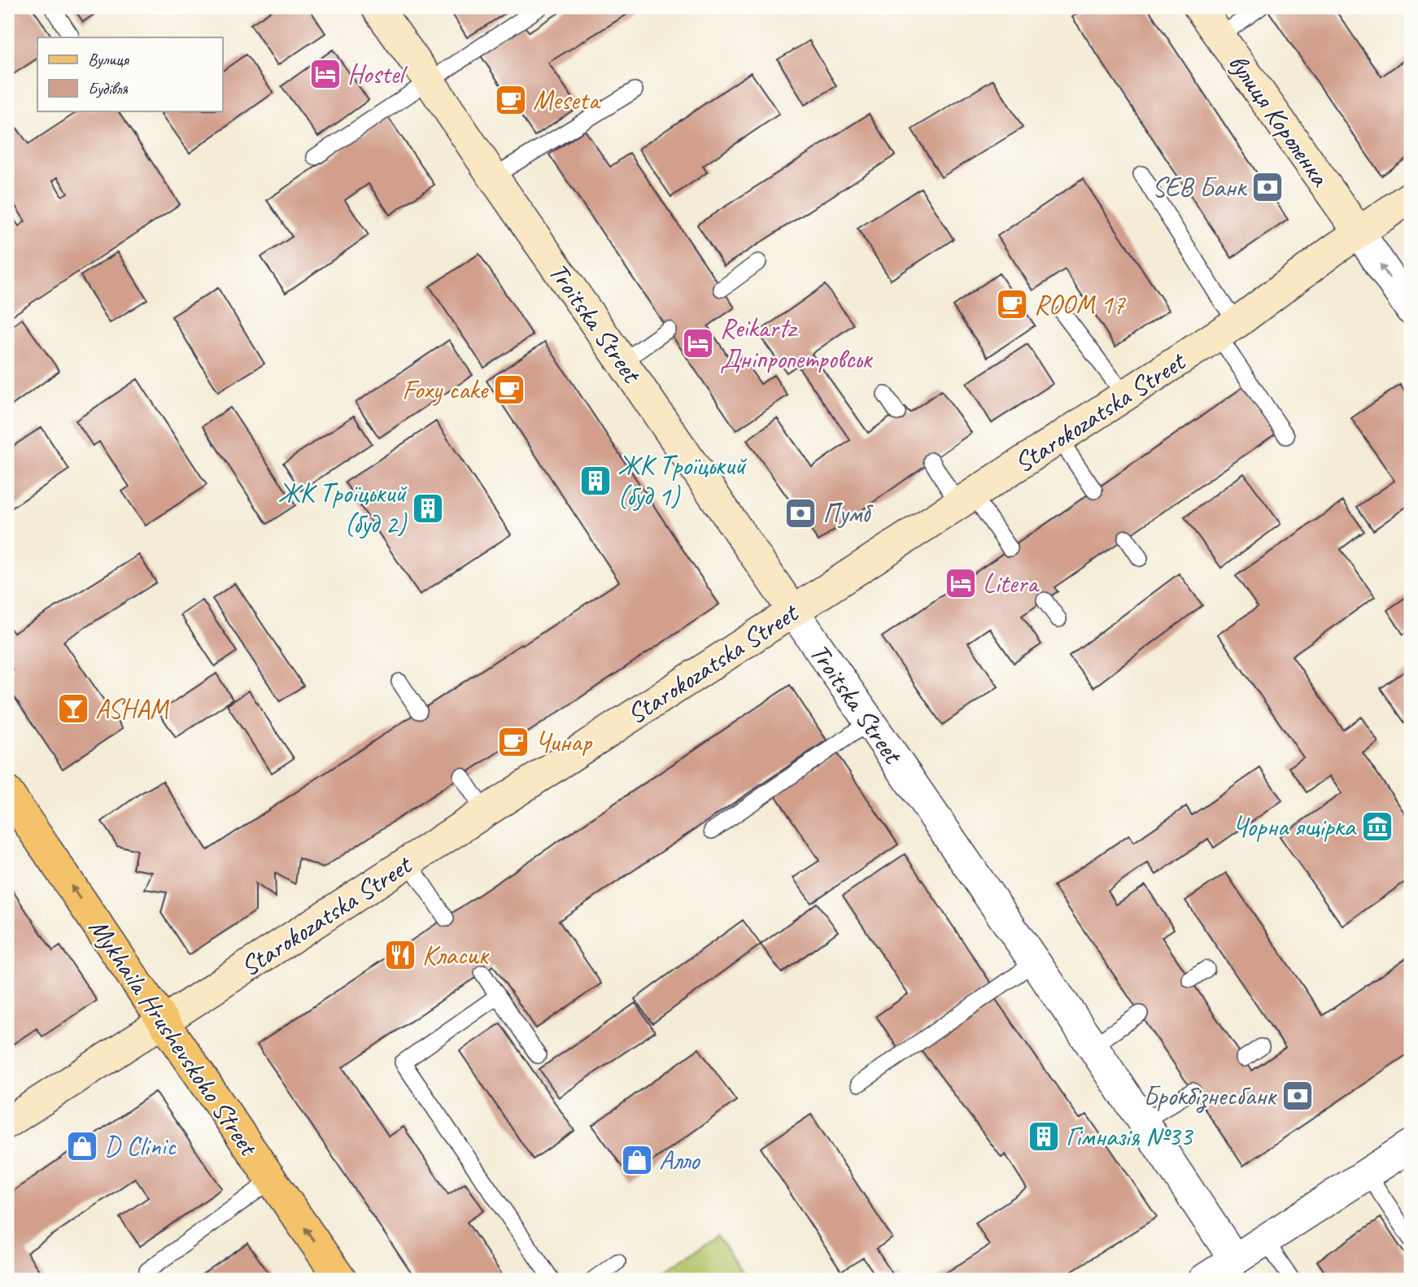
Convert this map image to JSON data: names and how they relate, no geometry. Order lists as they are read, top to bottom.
{
  "streets": {
    "main road": ["Mykhaila Hrushevskoho Street"],
    "street": ["вулиця Короленка", "Troitska Street", "Starokozatska Street"]
  },
  "crossings": [
    ["вулиця Короленка", "Starokozatska Street"],
    ["Troitska Street", "Starokozatska Street"],
    ["Starokozatska Street", "Mykhaila Hrushevskoho Street"]
  ],
  "one_way": ["Mykhaila Hrushevskoho Street"],
  "places": {
    "hotel": ["Hostel", "Reikartz Дніпропетровськ", "Litera"],
    "cafe": [
      "Meseta",
      "ROOM 17",
      "Foxy cake",
      "Чинар"
    ],
    "bank": ["SEB Банк", "Пумб", "Брокбізнесбанк"],
    "building": ["ЖК Троїцький (буд 1)", "ЖК Троїцький (буд 2)", "Гімназія №33"],
    "bar": ["ASHAM"],
    "museum": ["Чорна ящірка"],
    "restaurant": ["Класик"],
    "shop": ["D Clinic", "Алло"]
  },
  "legend": ["Вулиця", "Будівля"]
}
